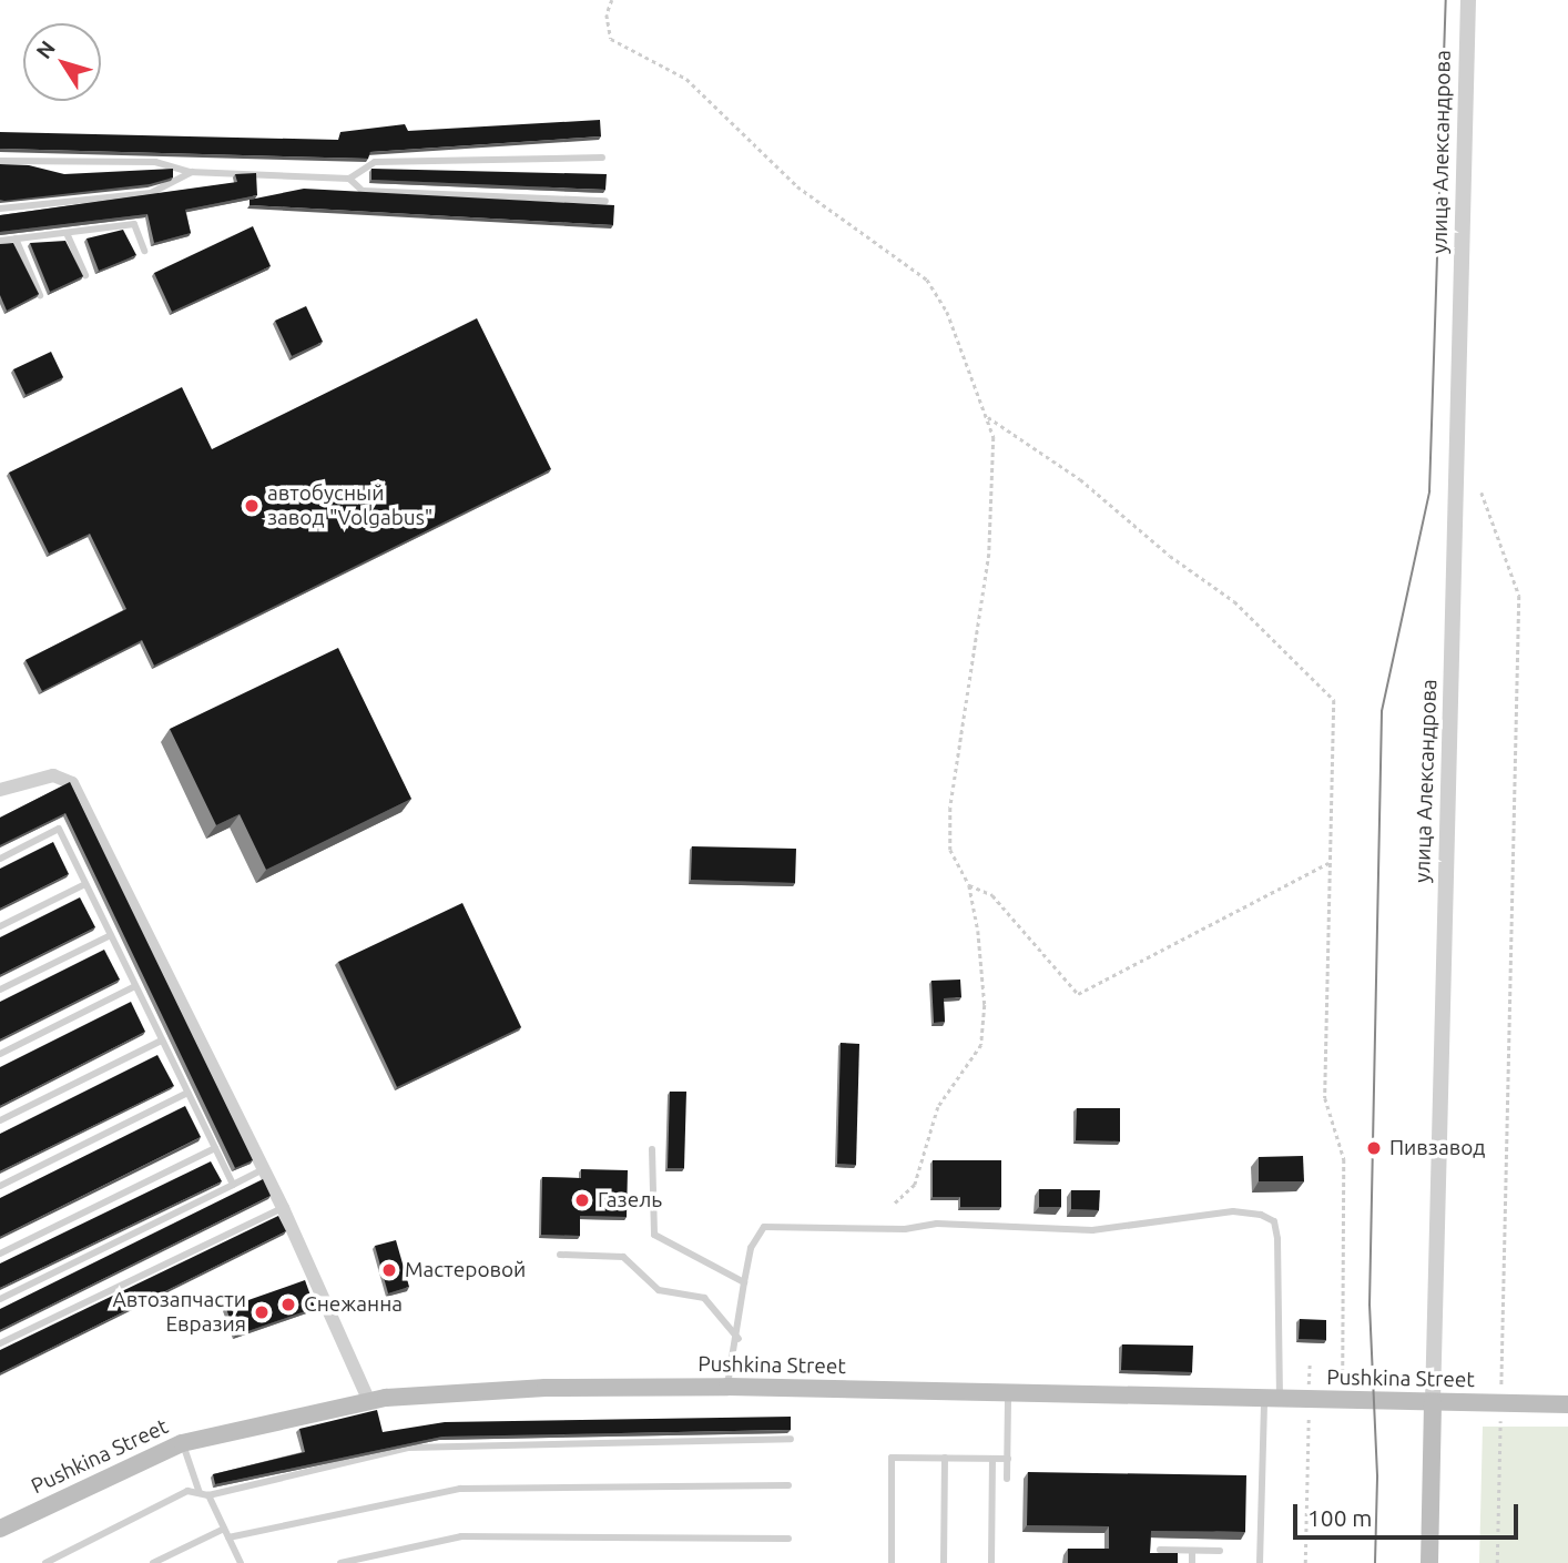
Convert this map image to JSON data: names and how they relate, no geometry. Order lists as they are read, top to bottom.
{
  "streets": {
    "main road": ["улица Александрова", "Pushkina Street"]
  },
  "crossings": [
    ["улица Александрова", "Pushkina Street"]
  ],
  "places": [
    "автобусный завод \"Volgabus\"",
    "Пивзавод",
    "Газель",
    "Мастеровой",
    "Снежанна",
    "Автозапчасти Евразия"
  ],
  "scale_bar": "100 m",
  "north": "top left"
}
